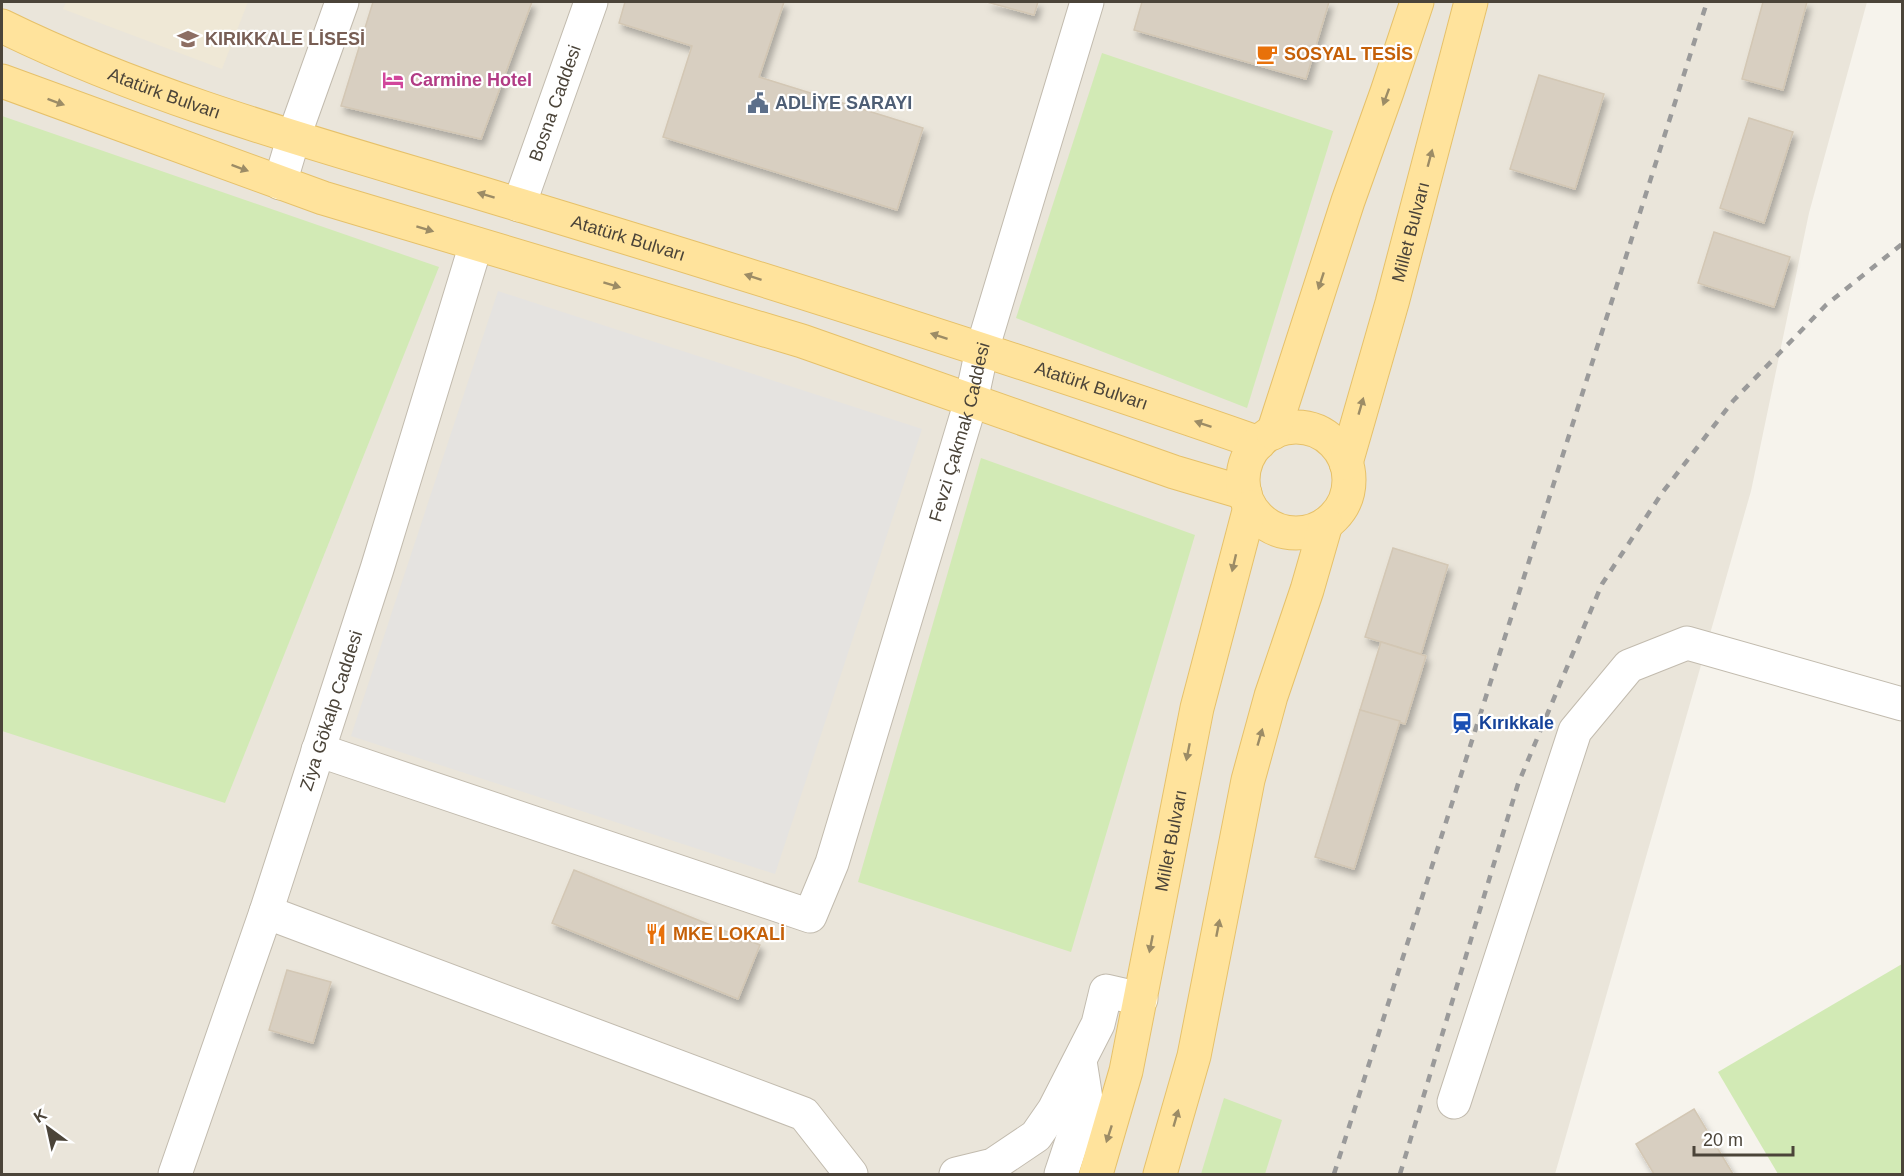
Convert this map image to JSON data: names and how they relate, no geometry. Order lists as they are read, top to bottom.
{
  "streets": {
    "main road": ["Atatürk Bulvarı", "Millet Bulvarı"],
    "street": ["Bosna Caddesi", "Fevzi Çakmak Caddesi", "Ziya Gökalp Caddesi"]
  },
  "crossings": [
    ["Atatürk Bulvarı", "Bosna Caddesi"],
    ["Atatürk Bulvarı", "Millet Bulvarı"],
    ["Atatürk Bulvarı", "Fevzi Çakmak Caddesi"],
    ["Fevzi Çakmak Caddesi", "Ziya Gökalp Caddesi"]
  ],
  "places": {
    "school or university": ["KIRIKKALE LİSESİ"],
    "cafe": ["SOSYAL TESİS"],
    "hotel": ["Carmine Hotel"],
    "public building": ["ADLİYE SARAYI"],
    "station": ["Kırıkkale"],
    "restaurant": ["MKE LOKALİ"]
  },
  "scale_bar": "20 m",
  "north": "top left"
}
